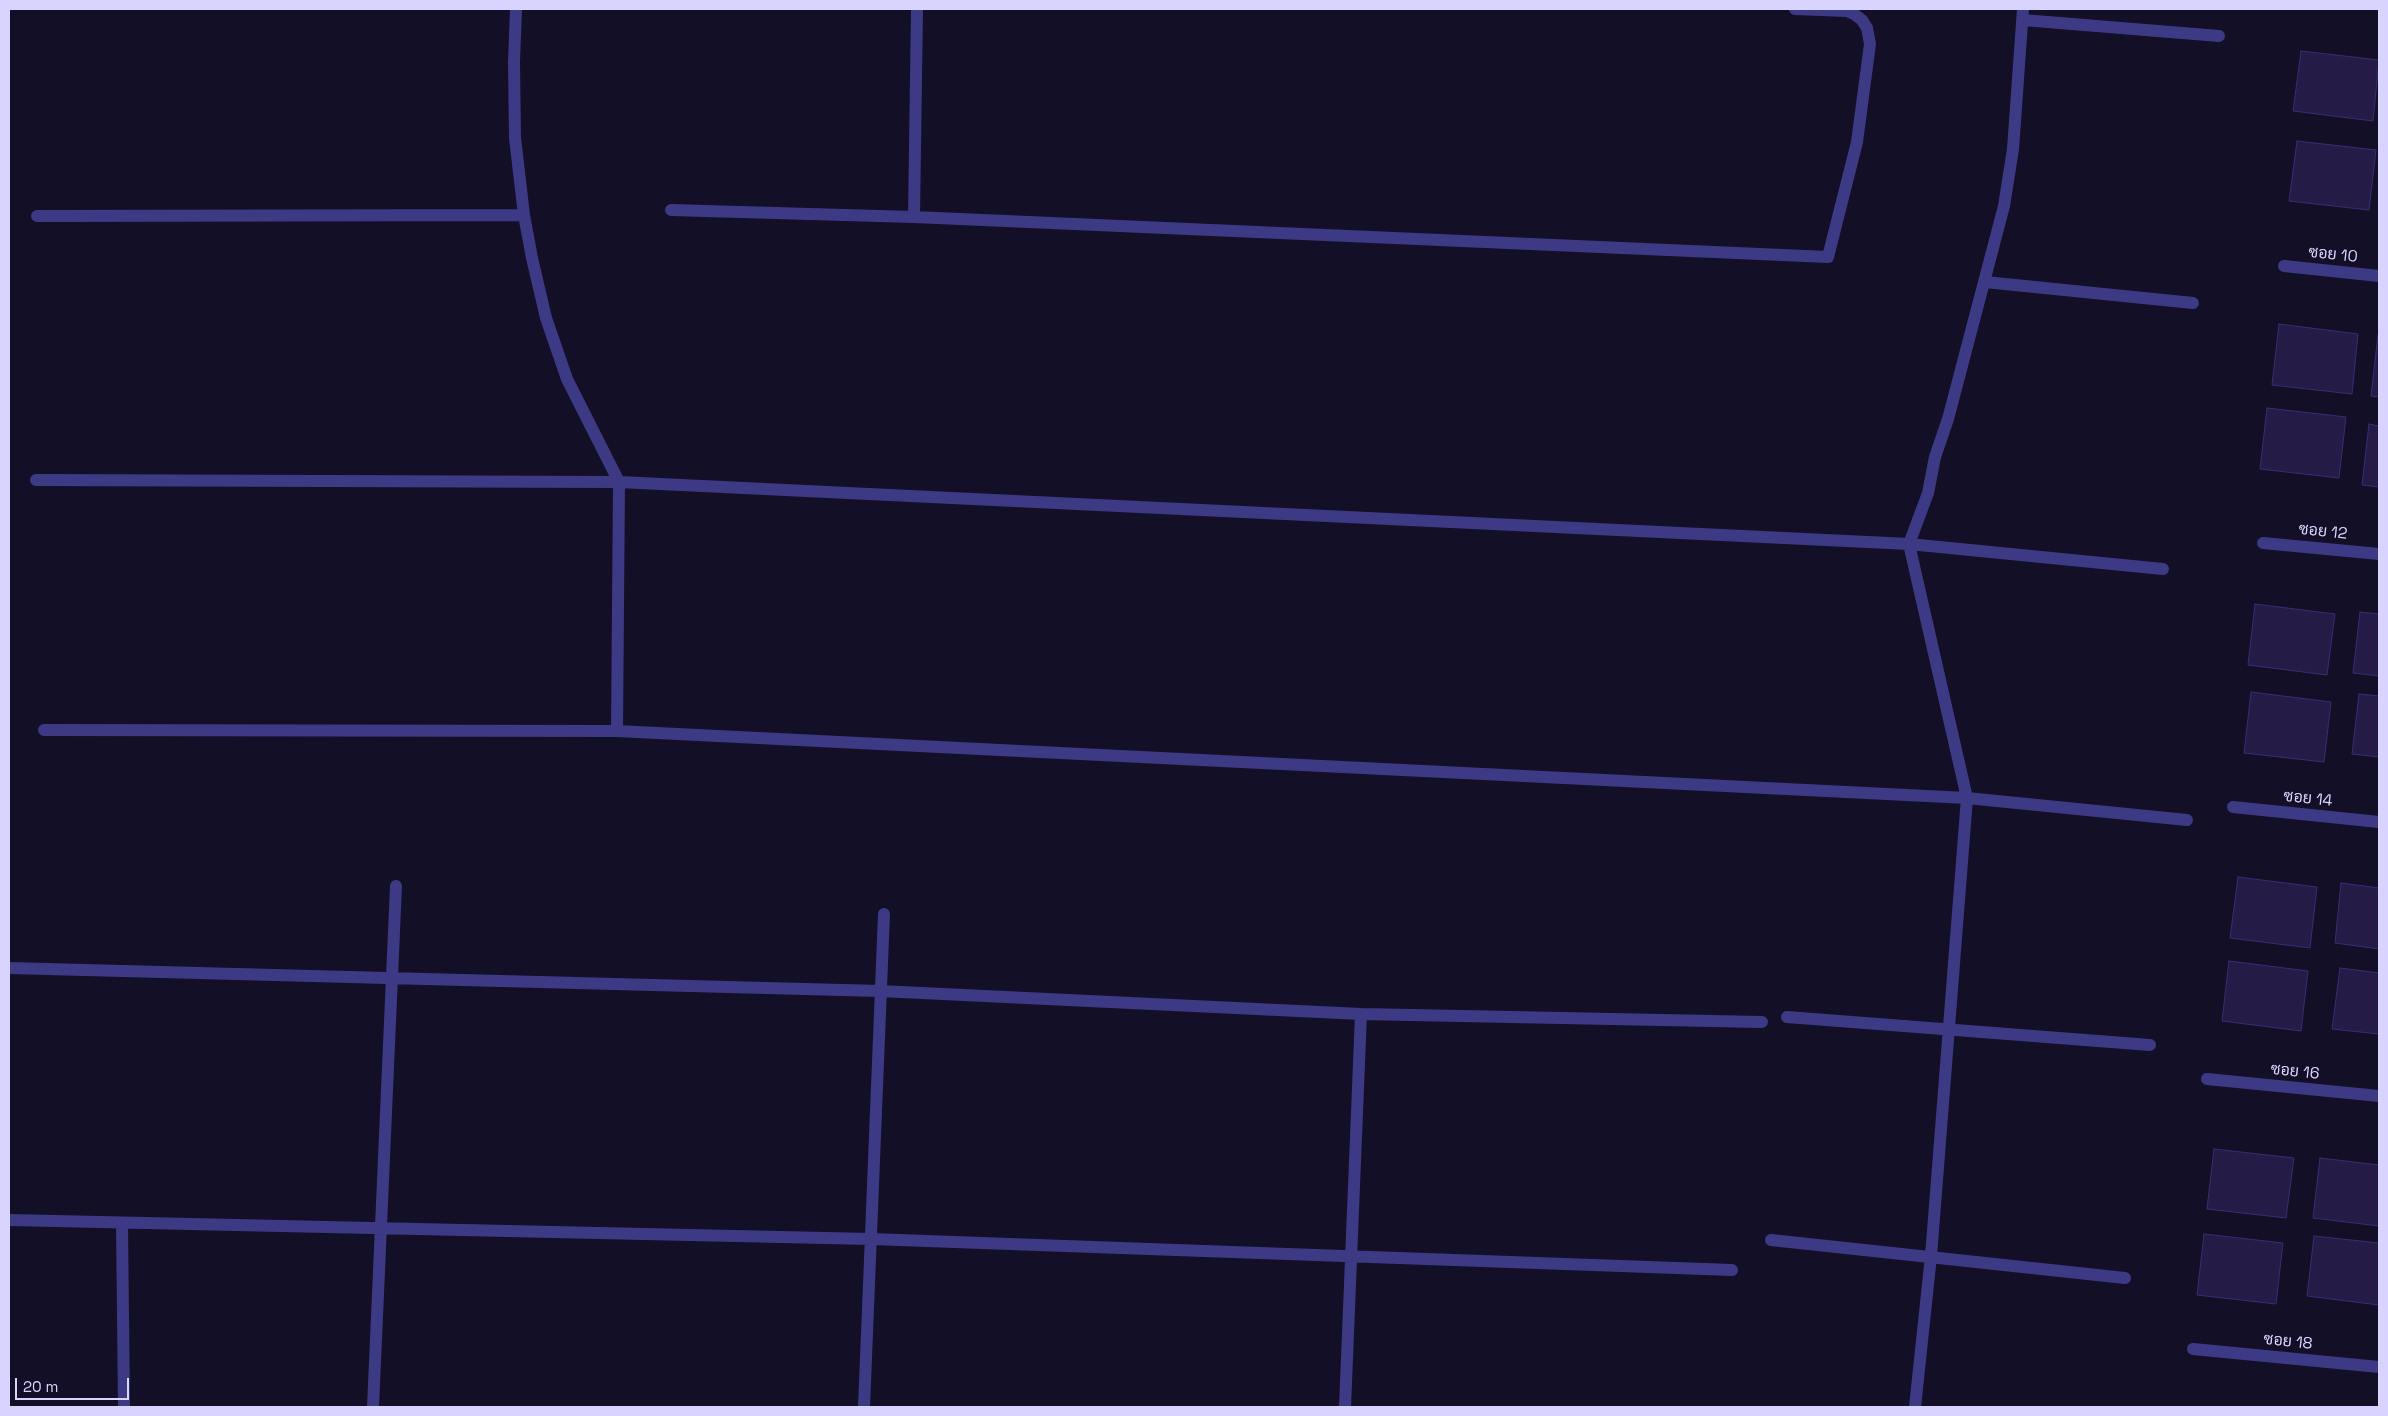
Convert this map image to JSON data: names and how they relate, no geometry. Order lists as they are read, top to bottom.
{
  "streets": {
    "street": [
      "ซอย 10",
      "ซอย 12",
      "ซอย 14",
      "ซอย 16",
      "ซอย 18"
    ]
  },
  "scale_bar": "20 m"
}
